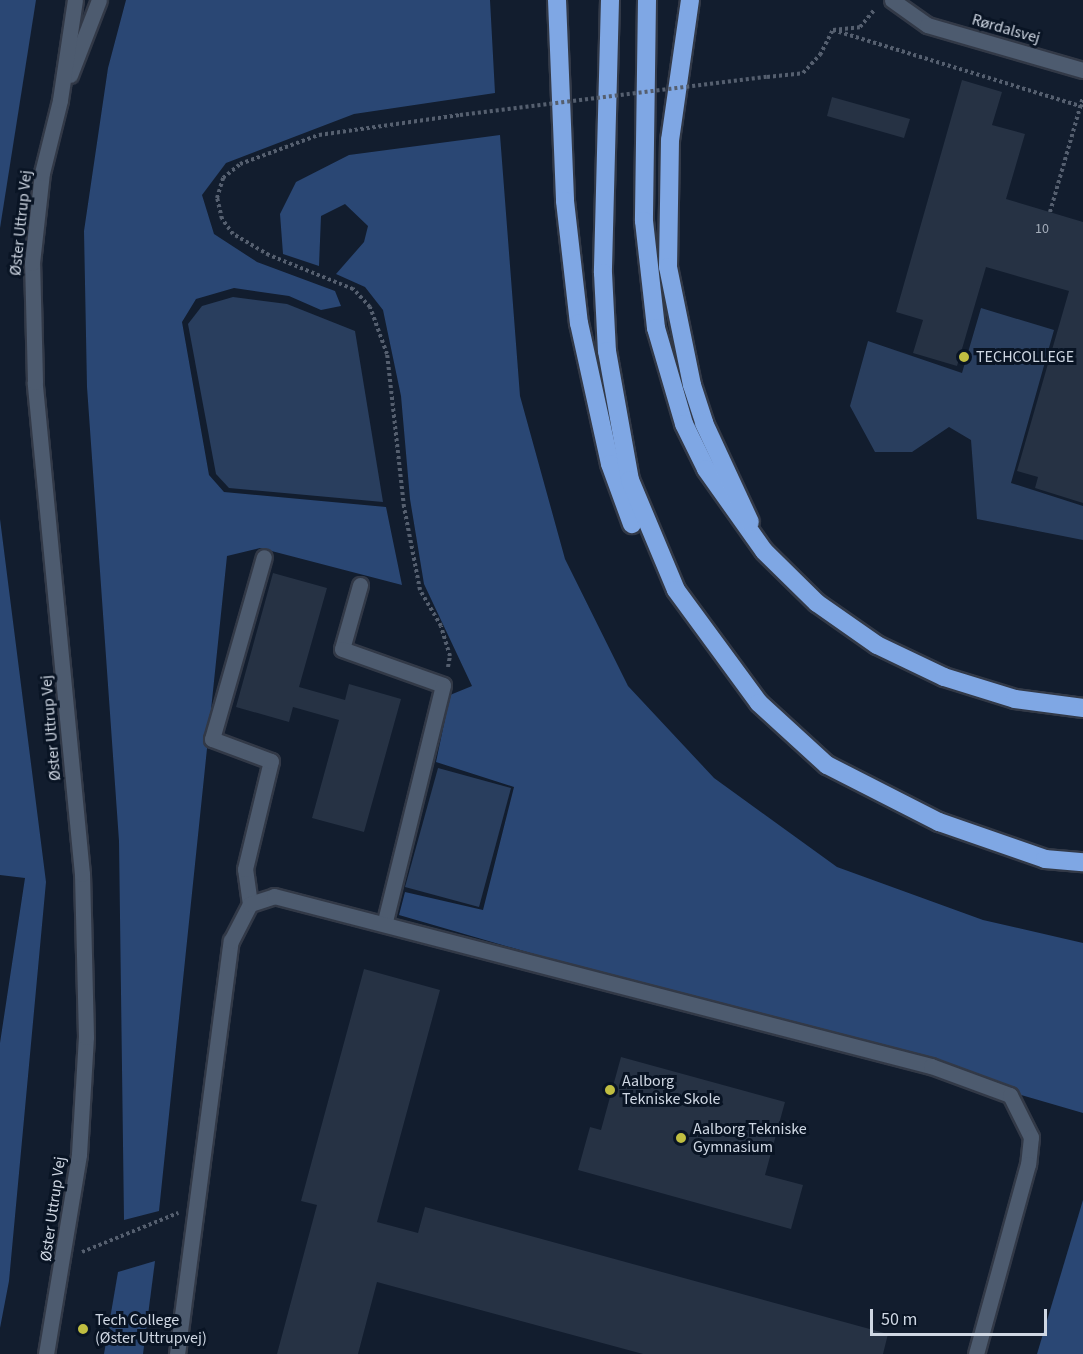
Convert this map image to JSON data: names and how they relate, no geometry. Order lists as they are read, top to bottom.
{
  "streets": {
    "street": ["Rørdalsvej", "Øster Uttrup Vej"]
  },
  "places": [
    "TECHCOLLEGE",
    "Aalborg Tekniske Skole",
    "Aalborg Tekniske Gymnasium",
    "Tech College (Øster Uttrupvej)"
  ],
  "house_numbers": ["10"],
  "scale_bar": "50 m"
}
